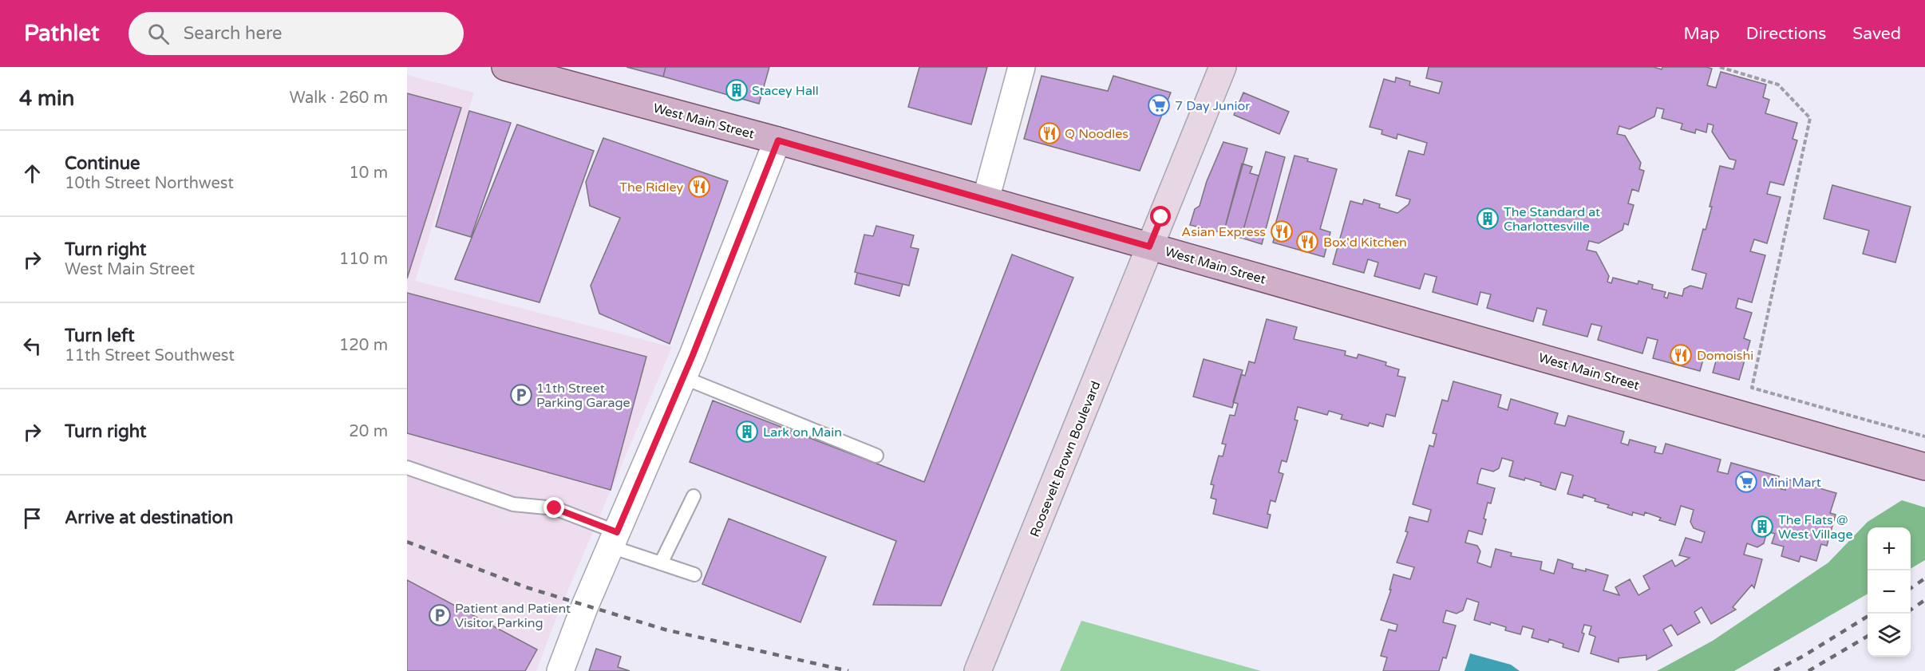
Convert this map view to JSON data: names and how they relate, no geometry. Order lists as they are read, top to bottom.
{
  "streets": {
    "main road": ["West Main Street", "Roosevelt Brown Boulevard"]
  },
  "crossings": [
    ["West Main Street", "Roosevelt Brown Boulevard"]
  ],
  "places": {
    "building": [
      "Stacey Hall",
      "The Standard at Charlottesville",
      "Lark on Main",
      "The Flats @ West Village"
    ],
    "supermarket": ["7 Day Junior", "Mini Mart"],
    "restaurant": [
      "Q Noodles",
      "The Ridley",
      "Asian Express",
      "Box'd Kitchen",
      "Domoishi"
    ],
    "parking": ["11th Street Parking Garage", "Patient and Patient Visitor Parking"]
  },
  "page": {
    "header": "Pathlet",
    "search": "Search here",
    "nav": ["Map", "Directions", "Saved"],
    "heading": ["4 min", "Walk · 260 m"],
    "list": [
      ["Continue", "10th Street Northwest", "10 m"],
      ["Turn right", "West Main Street", "110 m"],
      ["Turn left", "11th Street Southwest", "120 m"],
      ["Turn right", "20 m"],
      "Arrive at destination"
    ],
    "map_buttons": ["+", "−"]
  }
}
